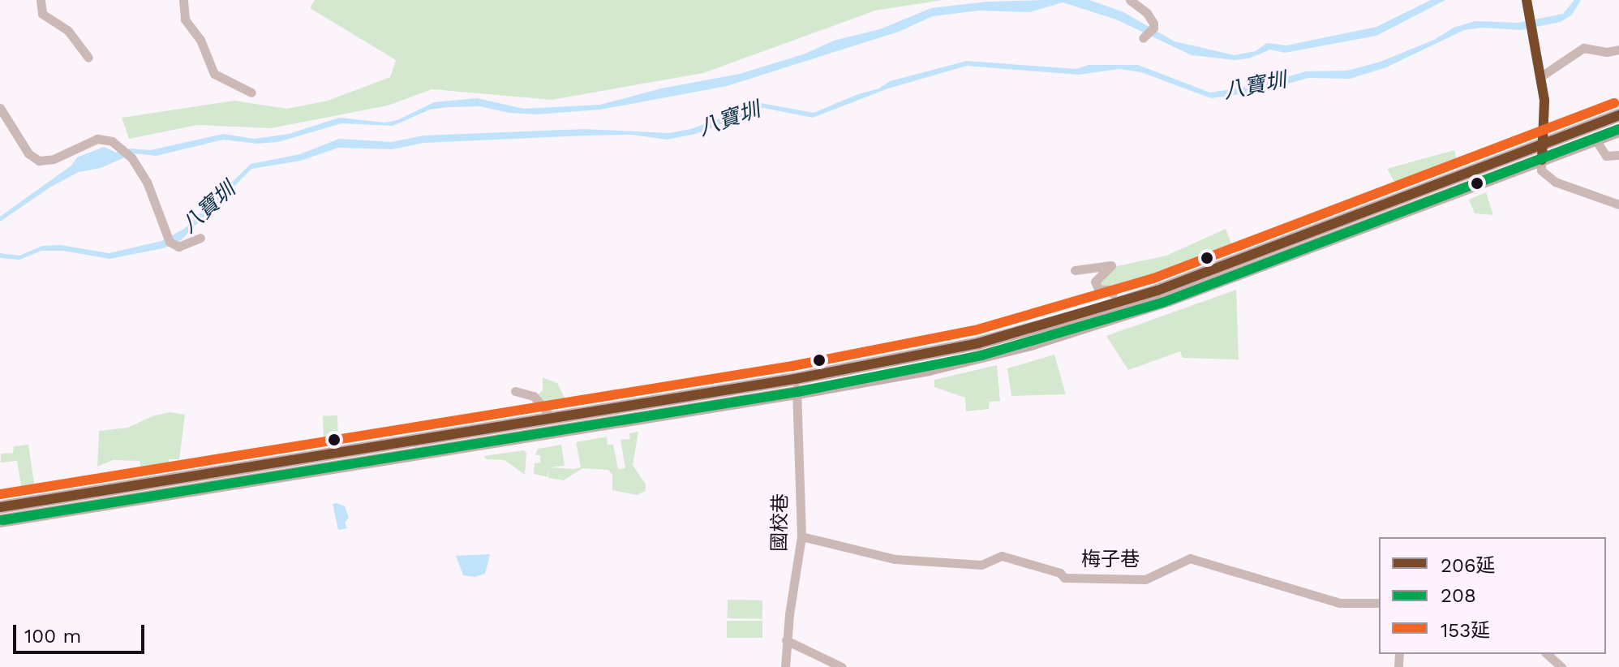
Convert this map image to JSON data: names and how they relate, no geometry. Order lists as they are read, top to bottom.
{
  "streets": {
    "street": ["國校巷", "梅子巷"]
  },
  "crossings": [
    ["國校巷", "梅子巷"]
  ],
  "water": ["八寶圳"],
  "lines": ["transit line 206延", "transit line 153延", "transit line 208"],
  "legend": ["206延", "208", "153延"],
  "scale_bar": "100 m"
}
